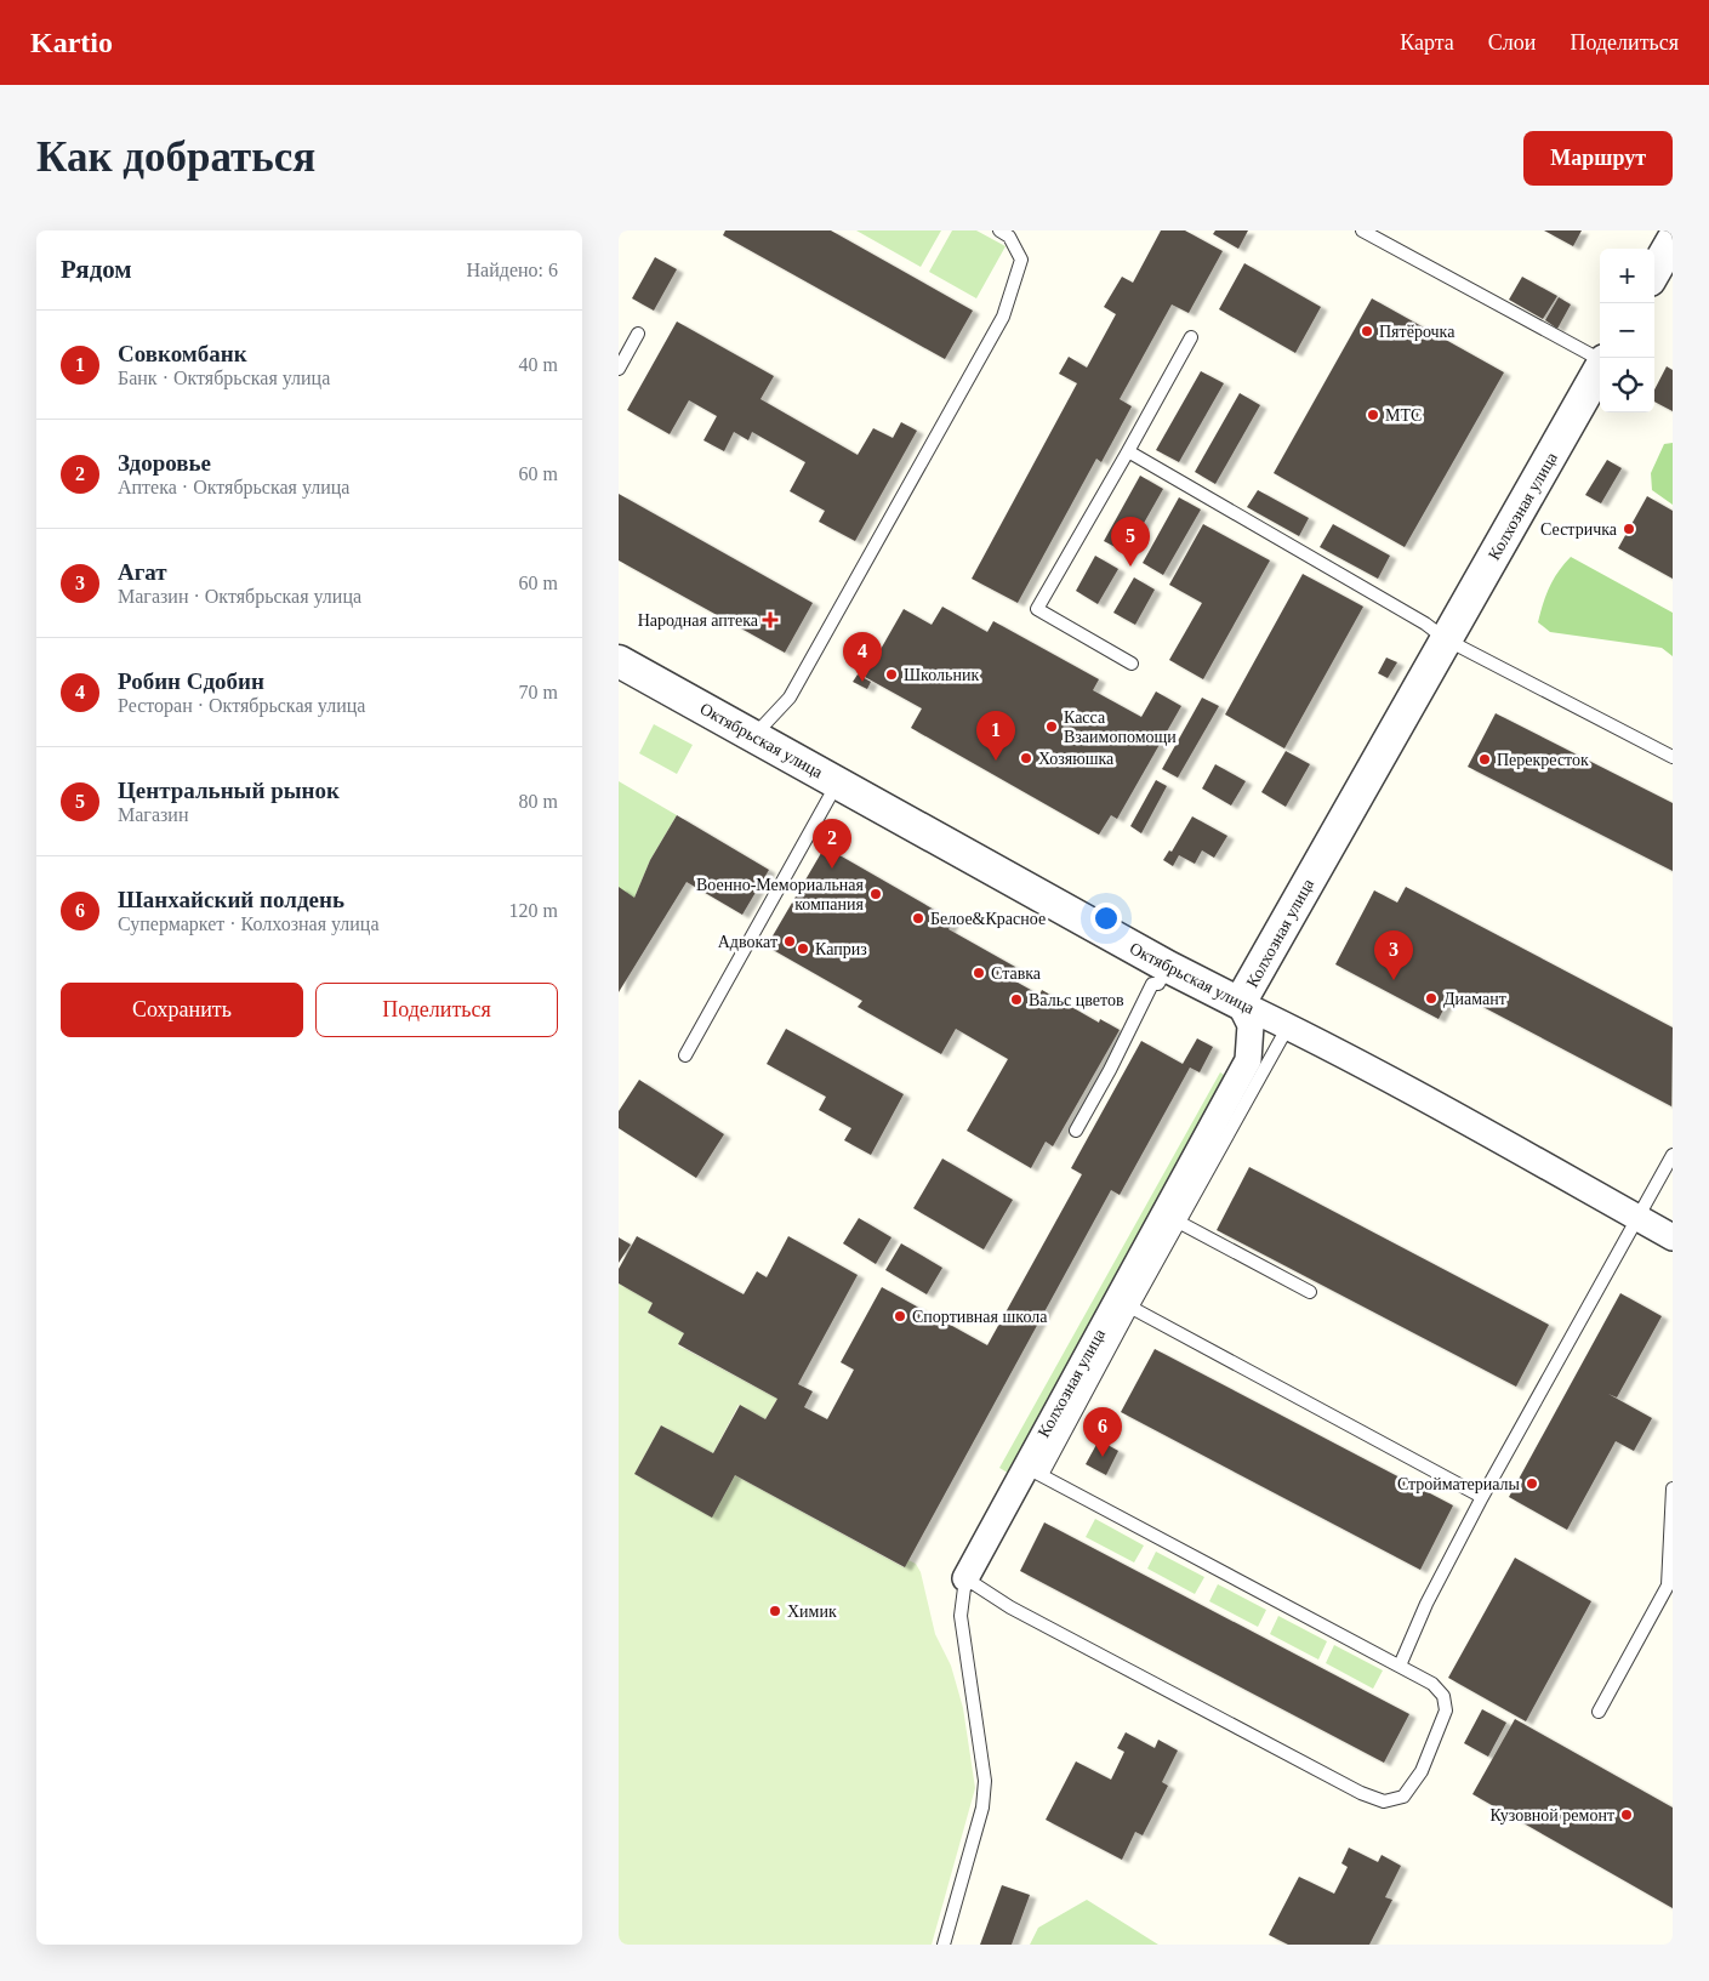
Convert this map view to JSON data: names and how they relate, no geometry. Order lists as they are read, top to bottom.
{
  "streets": {
    "street": ["Колхозная улица", "Октябрьская улица"]
  },
  "crossings": [
    ["Колхозная улица", "Октябрьская улица"]
  ],
  "places": {
    "other": [
      "Пятёрочка",
      "МТС",
      "Сестричка",
      "Школьник",
      "Касса Взаимопомощи",
      "Хозяюшка",
      "Перекресток",
      "Военно-Мемориальная компания",
      "Белое&Красное",
      "Адвокат",
      "Каприз",
      "Ставка",
      "Диамант",
      "Вальс цветов",
      "Спортивная школа",
      "Стройматериалы",
      "Химик",
      "Кузовной ремонт"
    ],
    "health": ["Народная аптека"]
  },
  "page": {
    "header": "Kartio",
    "nav": ["Карта", "Слои", "Поделиться"],
    "buttons": [
      "Маршрут",
      ["Сохранить", "Поделиться"]
    ],
    "title": "Как добраться",
    "heading": ["Рядом", "Найдено: 6"],
    "map_buttons": ["+", "−"],
    "list": [
      {
        "mark": "1",
        "name": "Совкомбанк",
        "note": "Банк · Октябрьская улица",
        "value": "40 m"
      },
      {
        "mark": "2",
        "name": "Здоровье",
        "note": "Аптека · Октябрьская улица",
        "value": "60 m"
      },
      {
        "mark": "3",
        "name": "Агат",
        "note": "Магазин · Октябрьская улица",
        "value": "60 m"
      },
      {
        "mark": "4",
        "name": "Робин Сдобин",
        "note": "Ресторан · Октябрьская улица",
        "value": "70 m"
      },
      {
        "mark": "5",
        "name": "Центральный рынок",
        "note": "Магазин",
        "value": "80 m"
      },
      {
        "mark": "6",
        "name": "Шанхайский полдень",
        "note": "Супермаркет · Колхозная улица",
        "value": "120 m"
      }
    ],
    "pins": [
      "5",
      "4",
      "1",
      "2",
      "3",
      "6"
    ]
  }
}
